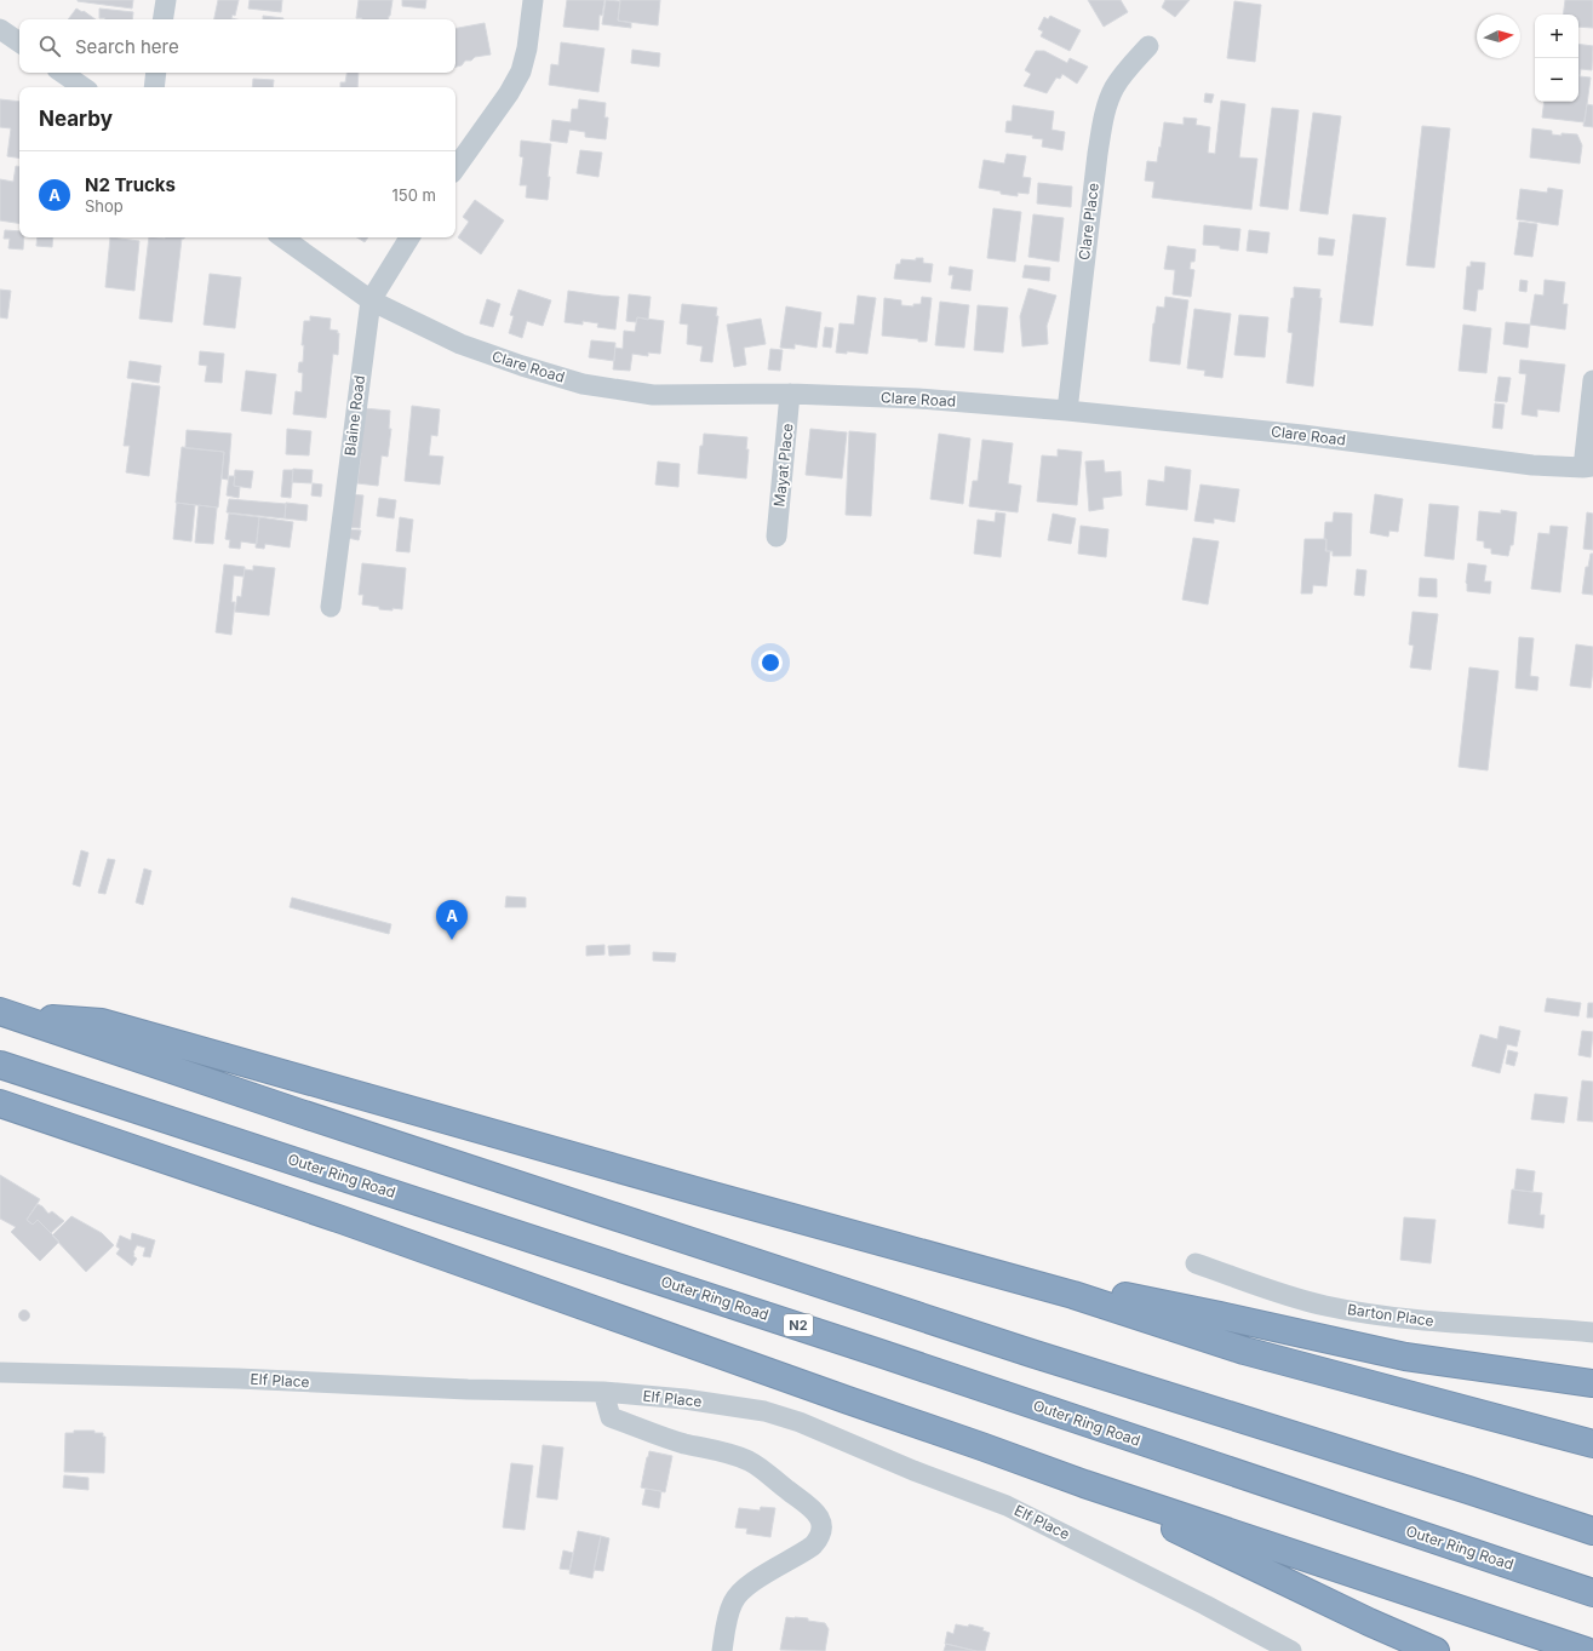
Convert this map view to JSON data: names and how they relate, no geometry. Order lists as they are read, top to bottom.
{
  "streets": {
    "highway": ["Outer Ring Road", "N2"],
    "street": [
      "Clare Place",
      "Clare Road",
      "Blaine Road",
      "Mayat Place",
      "Barton Place",
      "Elf Place"
    ]
  },
  "crossings": [
    ["Clare Place", "Clare Road"],
    ["Clare Road", "Blaine Road"],
    ["Clare Road", "Mayat Place"]
  ],
  "north": "right",
  "page": {
    "map_buttons": ["+", "−"],
    "search": "Search here",
    "heading": "Nearby",
    "list": [
      {
        "mark": "A",
        "name": "N2 Trucks",
        "note": "Shop",
        "value": "150 m"
      }
    ],
    "pins": "A"
  }
}
